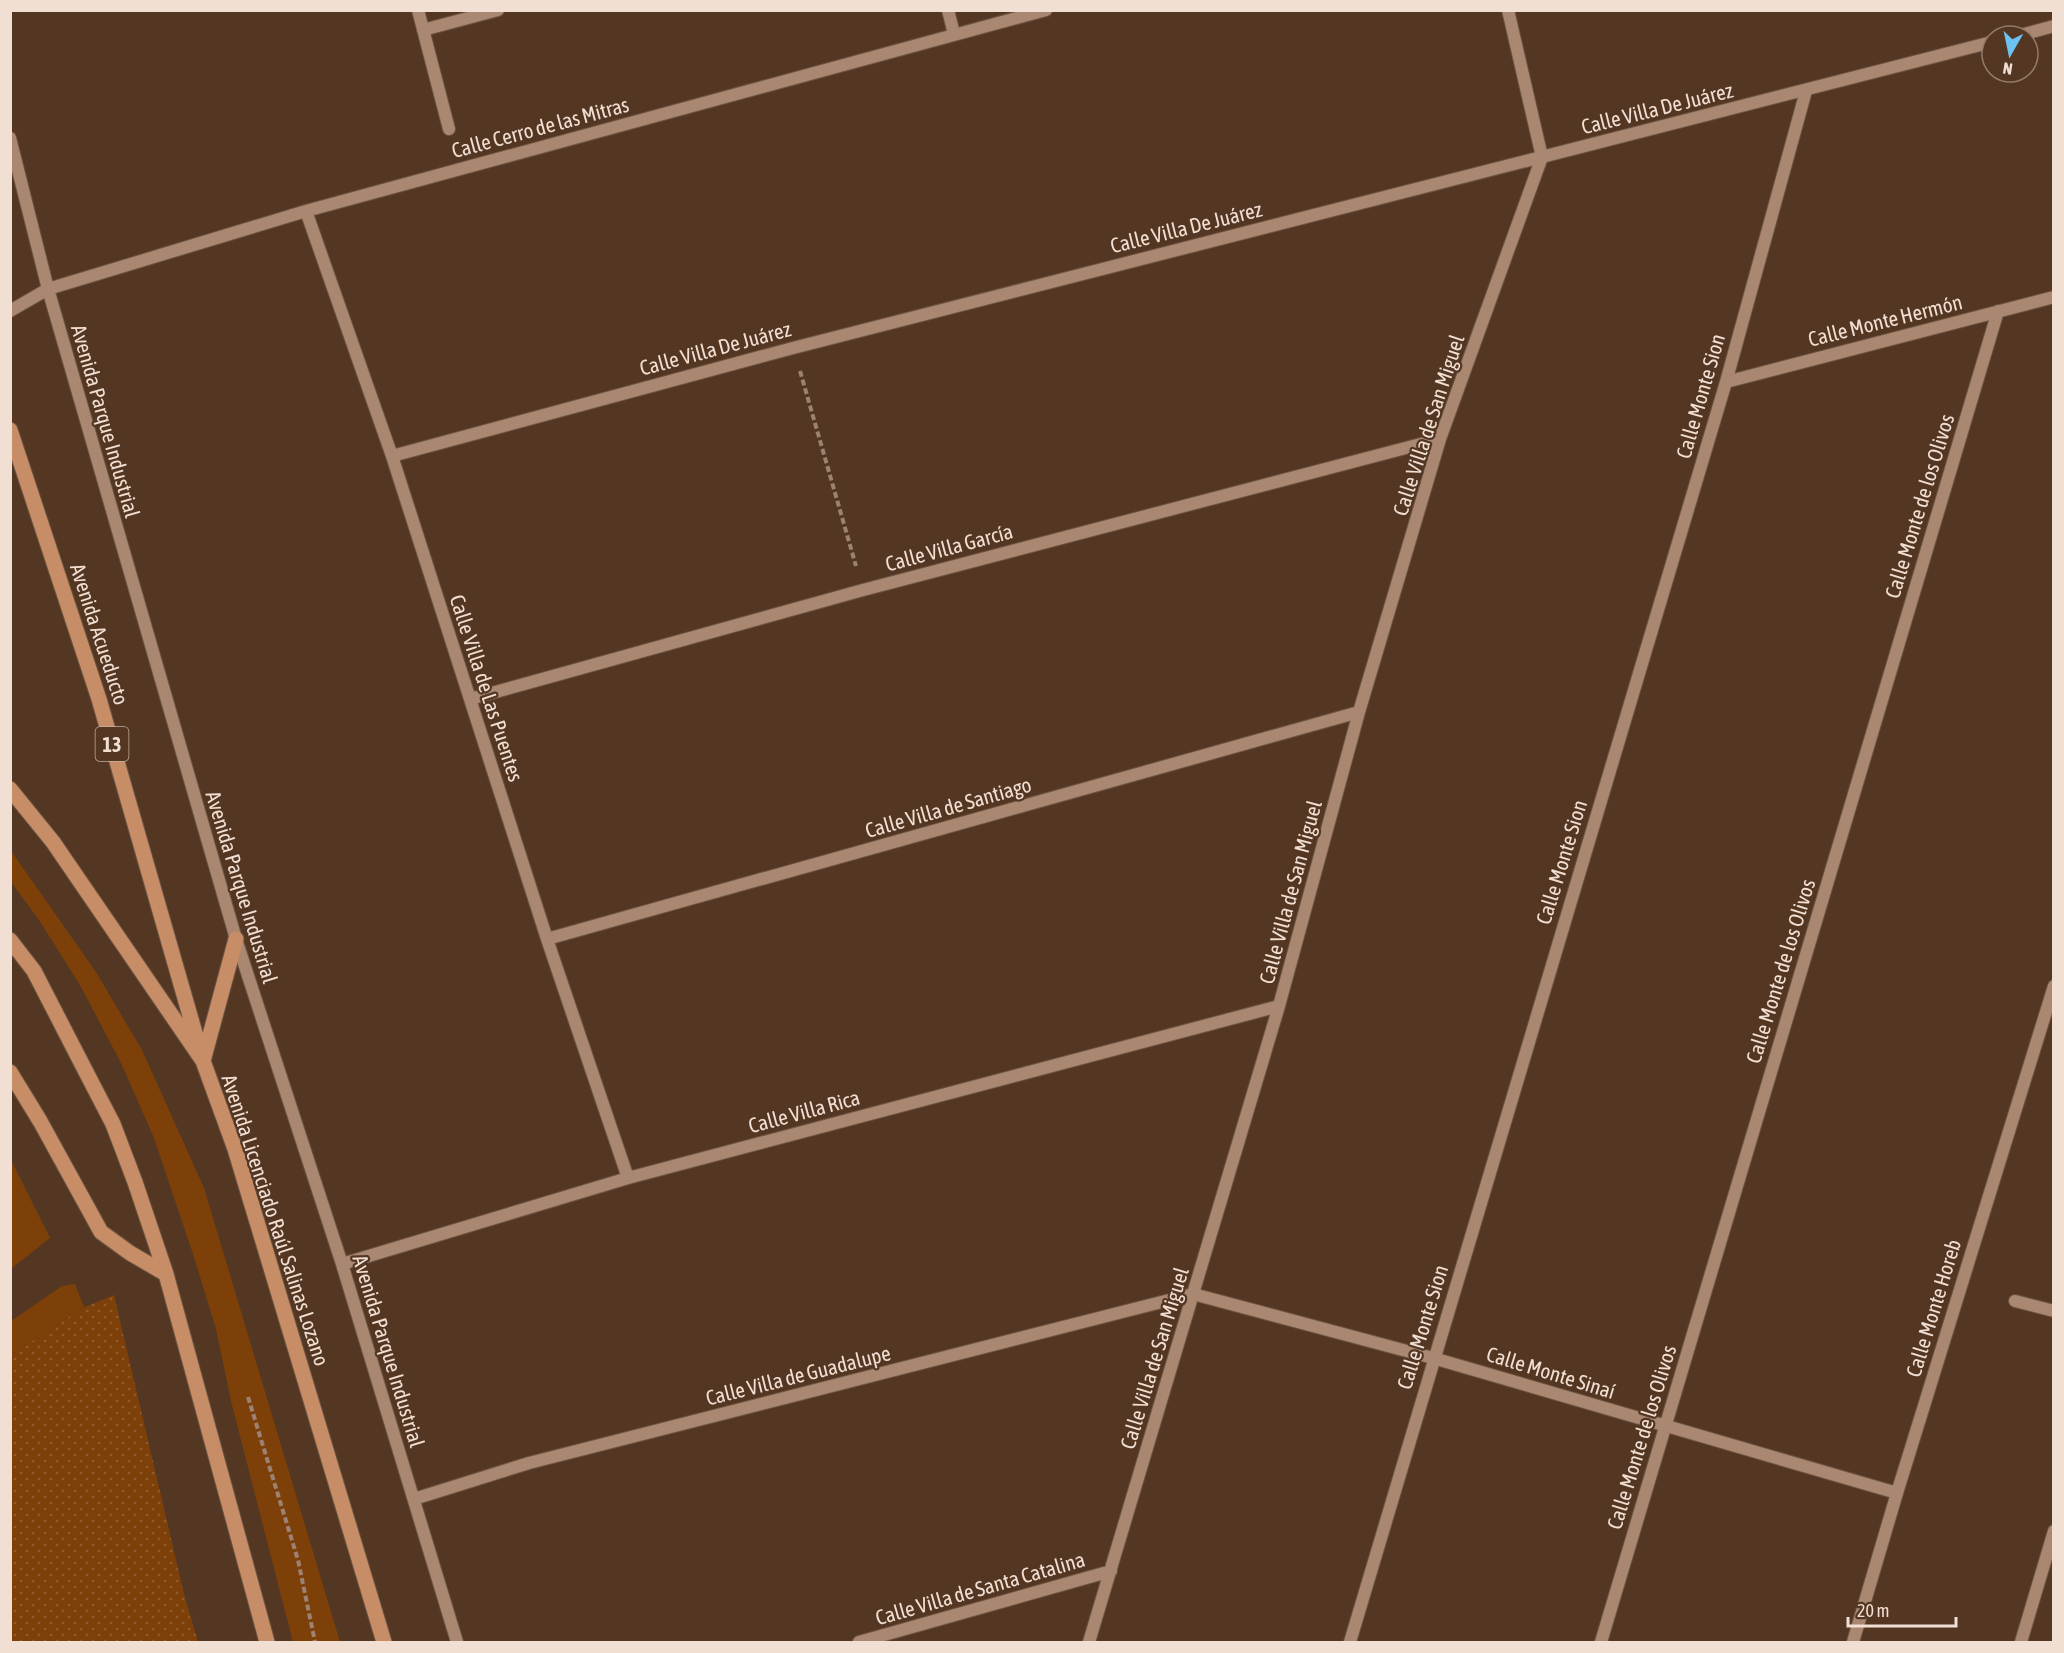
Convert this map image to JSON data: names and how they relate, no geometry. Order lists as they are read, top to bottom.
{
  "streets": {
    "main road": ["Avenida Acueducto", "13", "Avenida Licenciado Raúl Salinas Lozano"],
    "street": [
      "Calle Villa De Juárez",
      "Calle Cerro de las Mitras",
      "Calle Monte Hermón",
      "Calle Monte Sion",
      "Avenida Parque Industrial",
      "Calle Villa de San Miguel",
      "Calle Monte de los Olivos",
      "Calle Villa García",
      "Calle Villa de Las Puentes",
      "Calle Villa de Santiago",
      "Calle Villa Rica",
      "Calle Monte Horeb",
      "Calle Monte Sinaí",
      "Calle Villa de Guadalupe",
      "Calle Villa de Santa Catalina"
    ]
  },
  "crossings": [
    ["Calle Villa De Juárez", "Calle Monte Sion"],
    ["Calle Villa De Juárez", "Calle Villa de San Miguel"],
    ["Calle Villa De Juárez", "Calle Villa de Las Puentes"],
    ["Calle Cerro de las Mitras", "Avenida Parque Industrial"],
    ["Calle Cerro de las Mitras", "Calle Villa de Las Puentes"],
    ["Calle Monte Hermón", "Calle Monte Sion"],
    ["Calle Monte Hermón", "Calle Monte de los Olivos"],
    ["Calle Monte Sion", "Calle Monte Sinaí"],
    ["Avenida Parque Industrial", "Calle Villa Rica"],
    ["Avenida Parque Industrial", "Calle Villa de Guadalupe"],
    ["Calle Villa de San Miguel", "Calle Villa García"],
    ["Calle Villa de San Miguel", "Calle Villa de Santiago"],
    ["Calle Villa de San Miguel", "Calle Villa Rica"],
    ["Calle Villa de San Miguel", "Calle Monte Sinaí"],
    ["Calle Villa de San Miguel", "Calle Villa de Guadalupe"],
    ["Calle Villa de San Miguel", "Calle Villa de Santa Catalina"],
    ["Calle Monte de los Olivos", "Calle Monte Sinaí"],
    ["Calle Villa García", "Calle Villa de Las Puentes"],
    ["Avenida Acueducto", "Avenida Licenciado Raúl Salinas Lozano"],
    ["Calle Villa de Las Puentes", "Calle Villa de Santiago"],
    ["Calle Villa de Las Puentes", "Calle Villa Rica"],
    ["Calle Monte Horeb", "Calle Monte Sinaí"],
    ["Calle Monte Sinaí", "Calle Villa de Guadalupe"]
  ],
  "scale_bar": "20 m",
  "north": "bottom"
}
